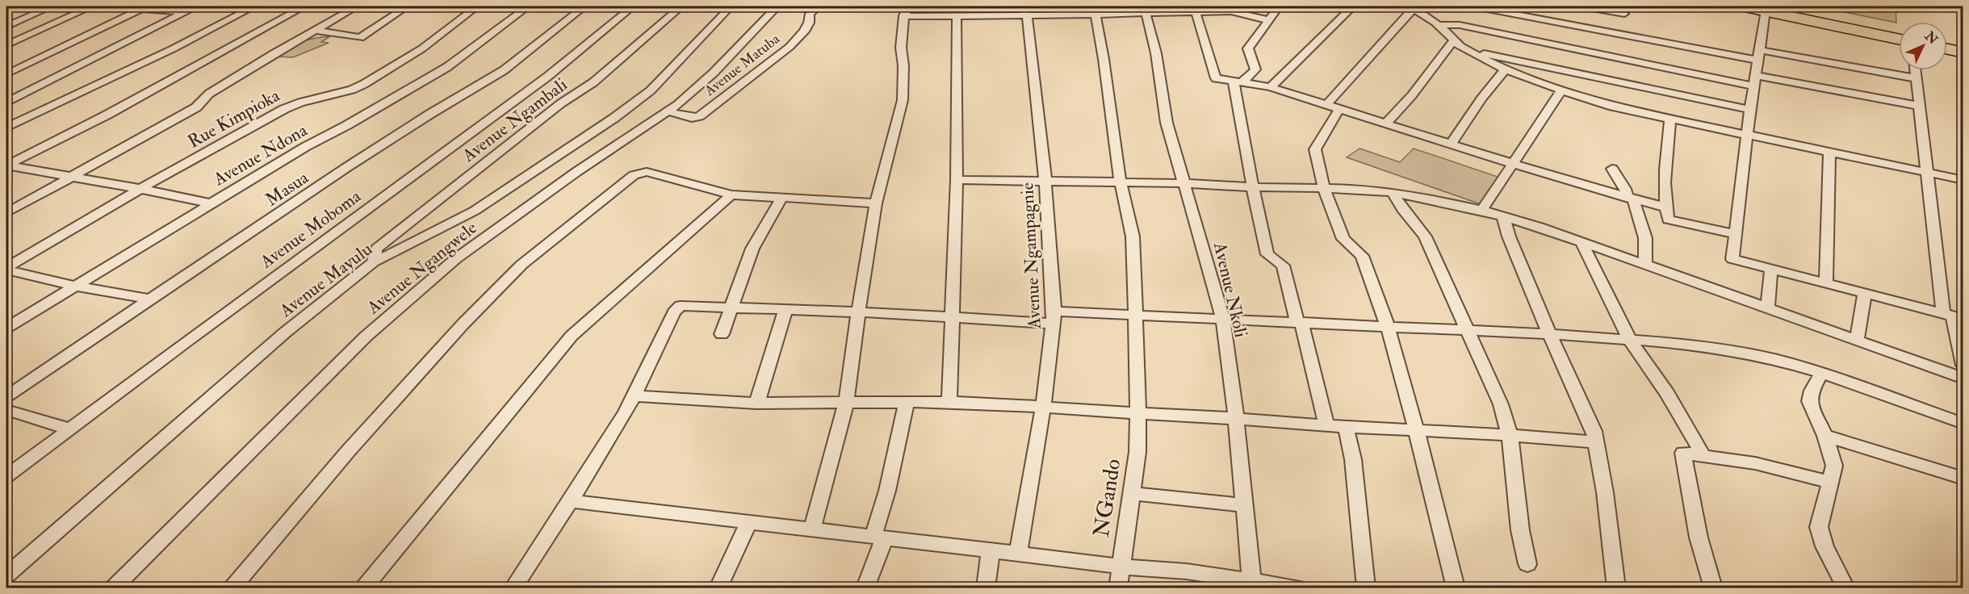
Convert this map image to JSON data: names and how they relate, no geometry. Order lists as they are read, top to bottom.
{
  "streets": {
    "street": [
      "Avenue Matuba",
      "Rue Kimpioka",
      "Avenue Ngambali",
      "Avenue Ndona",
      "Masua",
      "Avenue Moboma",
      "Avenue Ngampagnie",
      "Avenue Ngangwele",
      "Avenue Mayulu",
      "Avenue Nkoli",
      "NGando"
    ]
  },
  "crossings": [
    ["Avenue Matuba", "Avenue Ngangwele"],
    ["Avenue Ngambali", "Avenue Mayulu"]
  ],
  "north": "top right"
}
